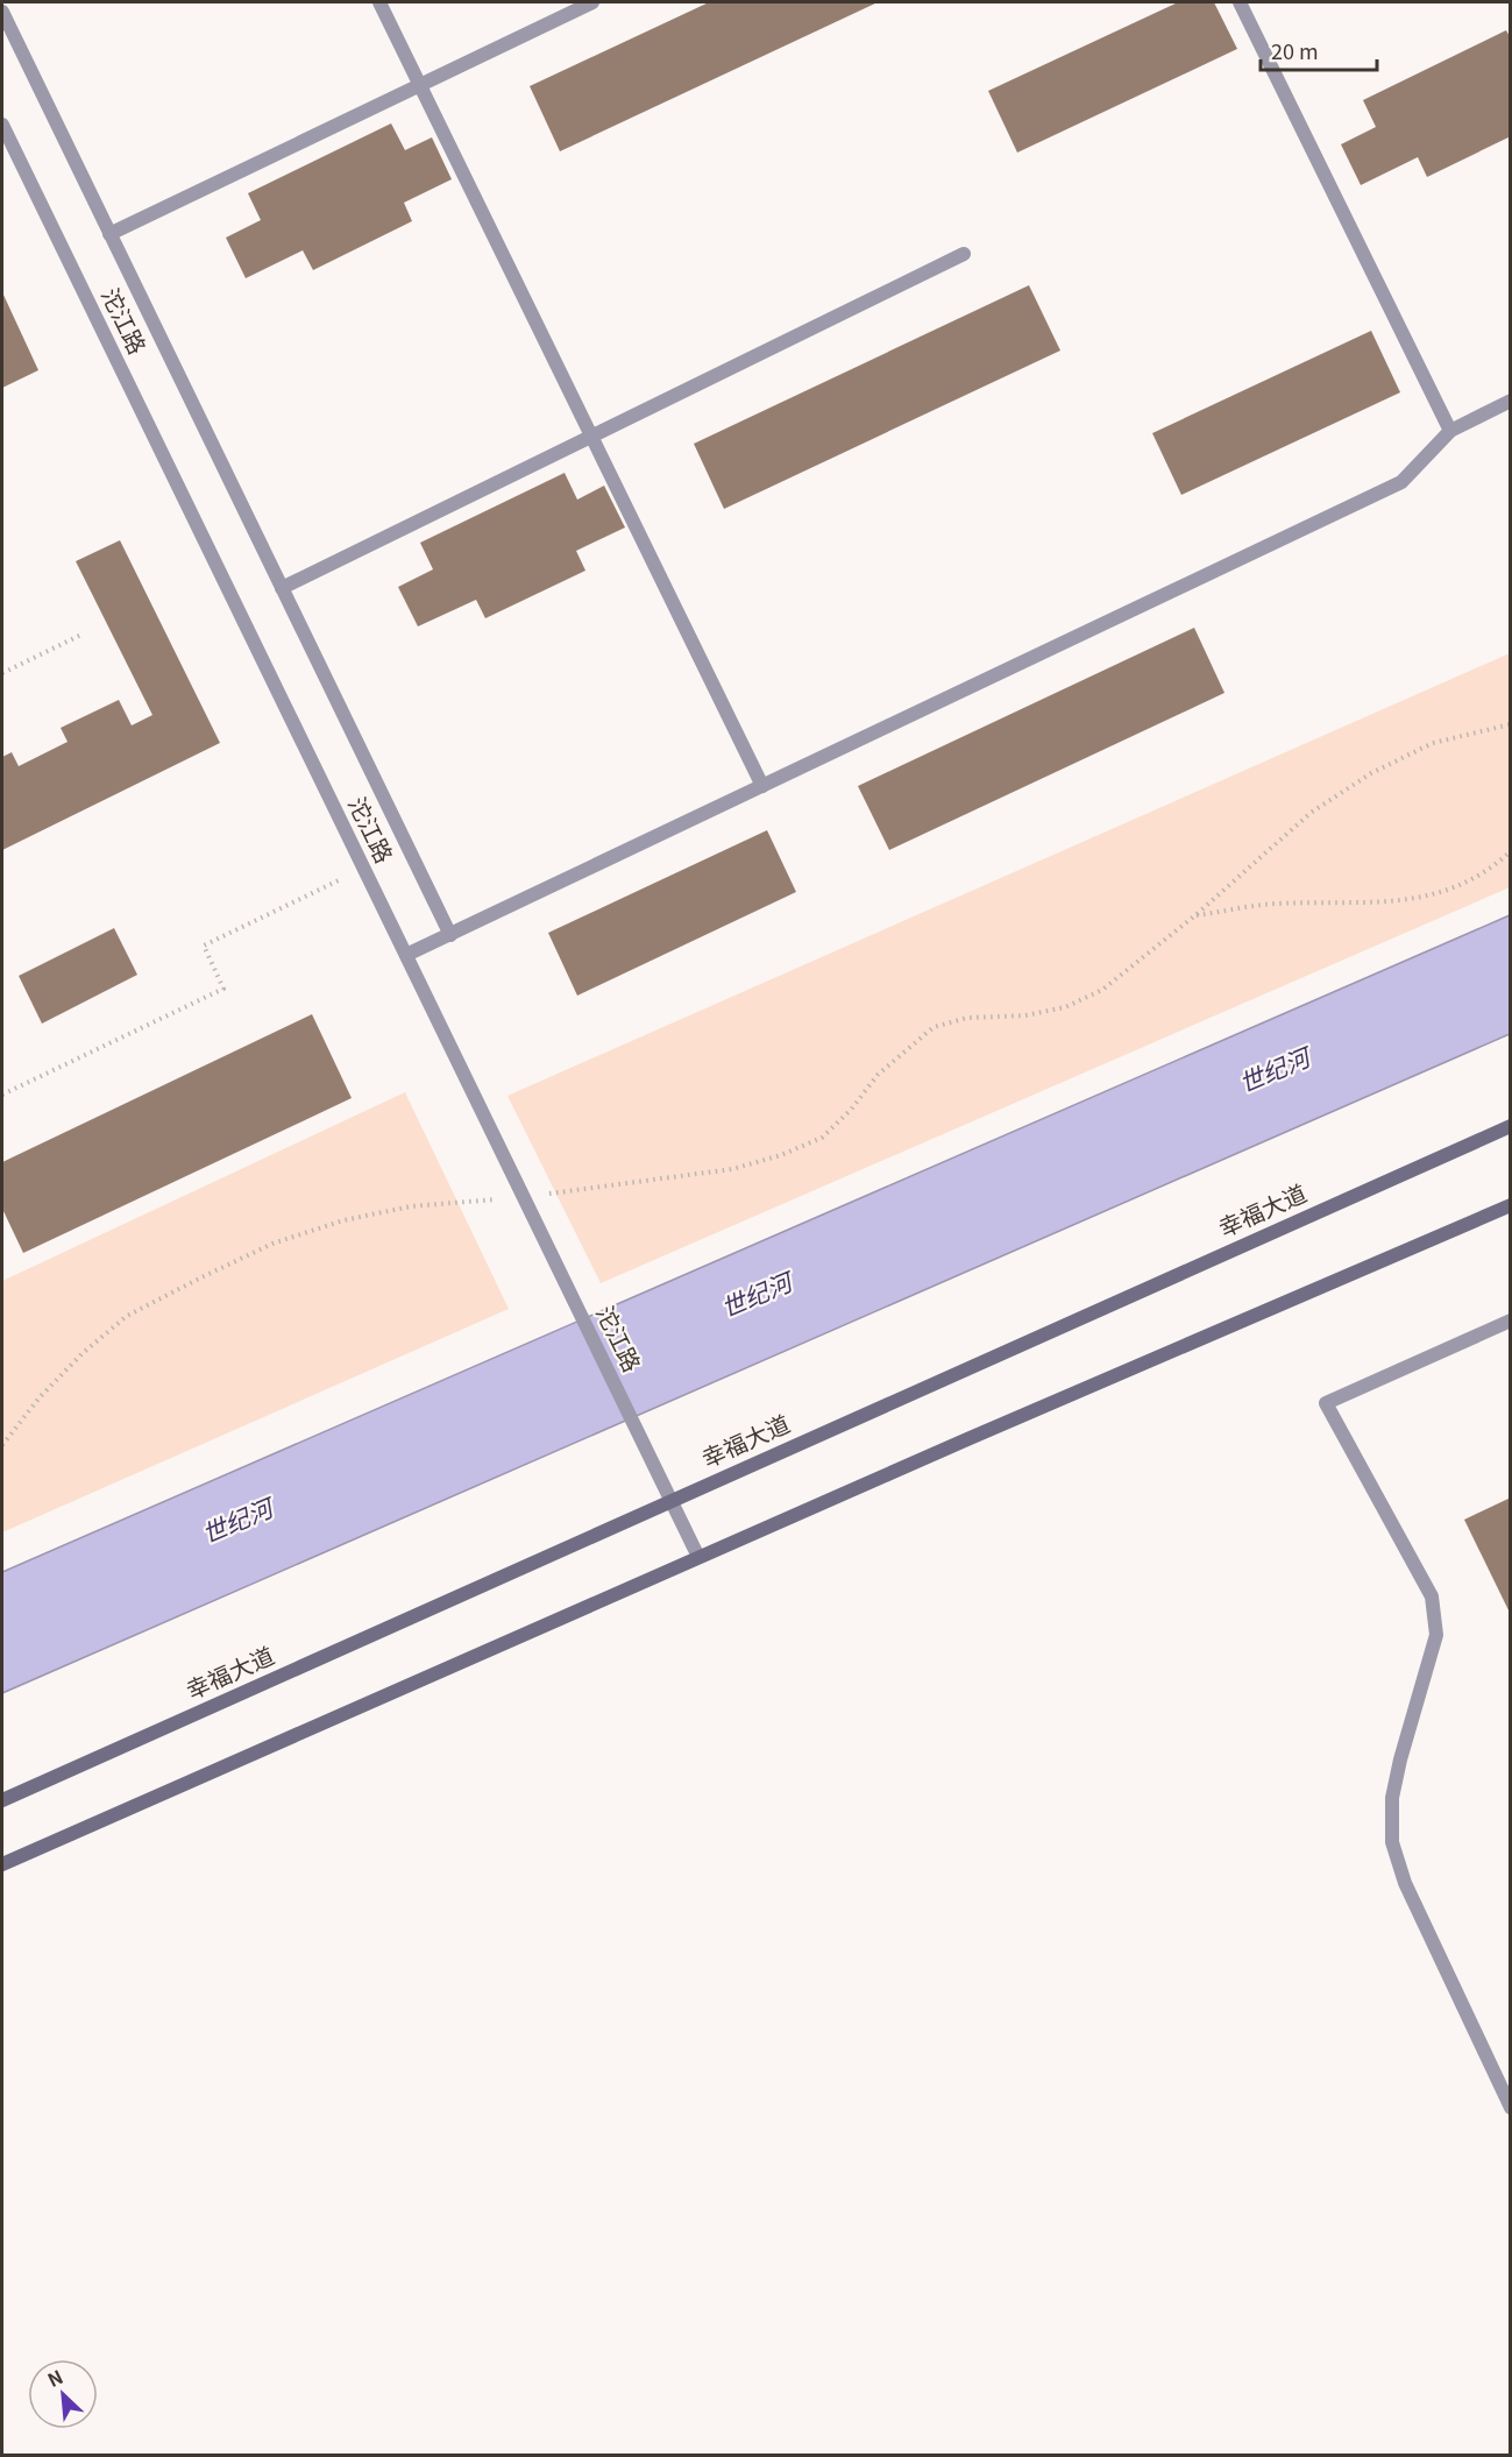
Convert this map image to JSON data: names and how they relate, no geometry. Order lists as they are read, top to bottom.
{
  "streets": {
    "main road": ["幸福大道"],
    "street": ["沱江路"]
  },
  "crossings": [
    ["沱江路", "幸福大道"]
  ],
  "water": ["世纪河"],
  "scale_bar": "20 m",
  "north": "top left"
}
